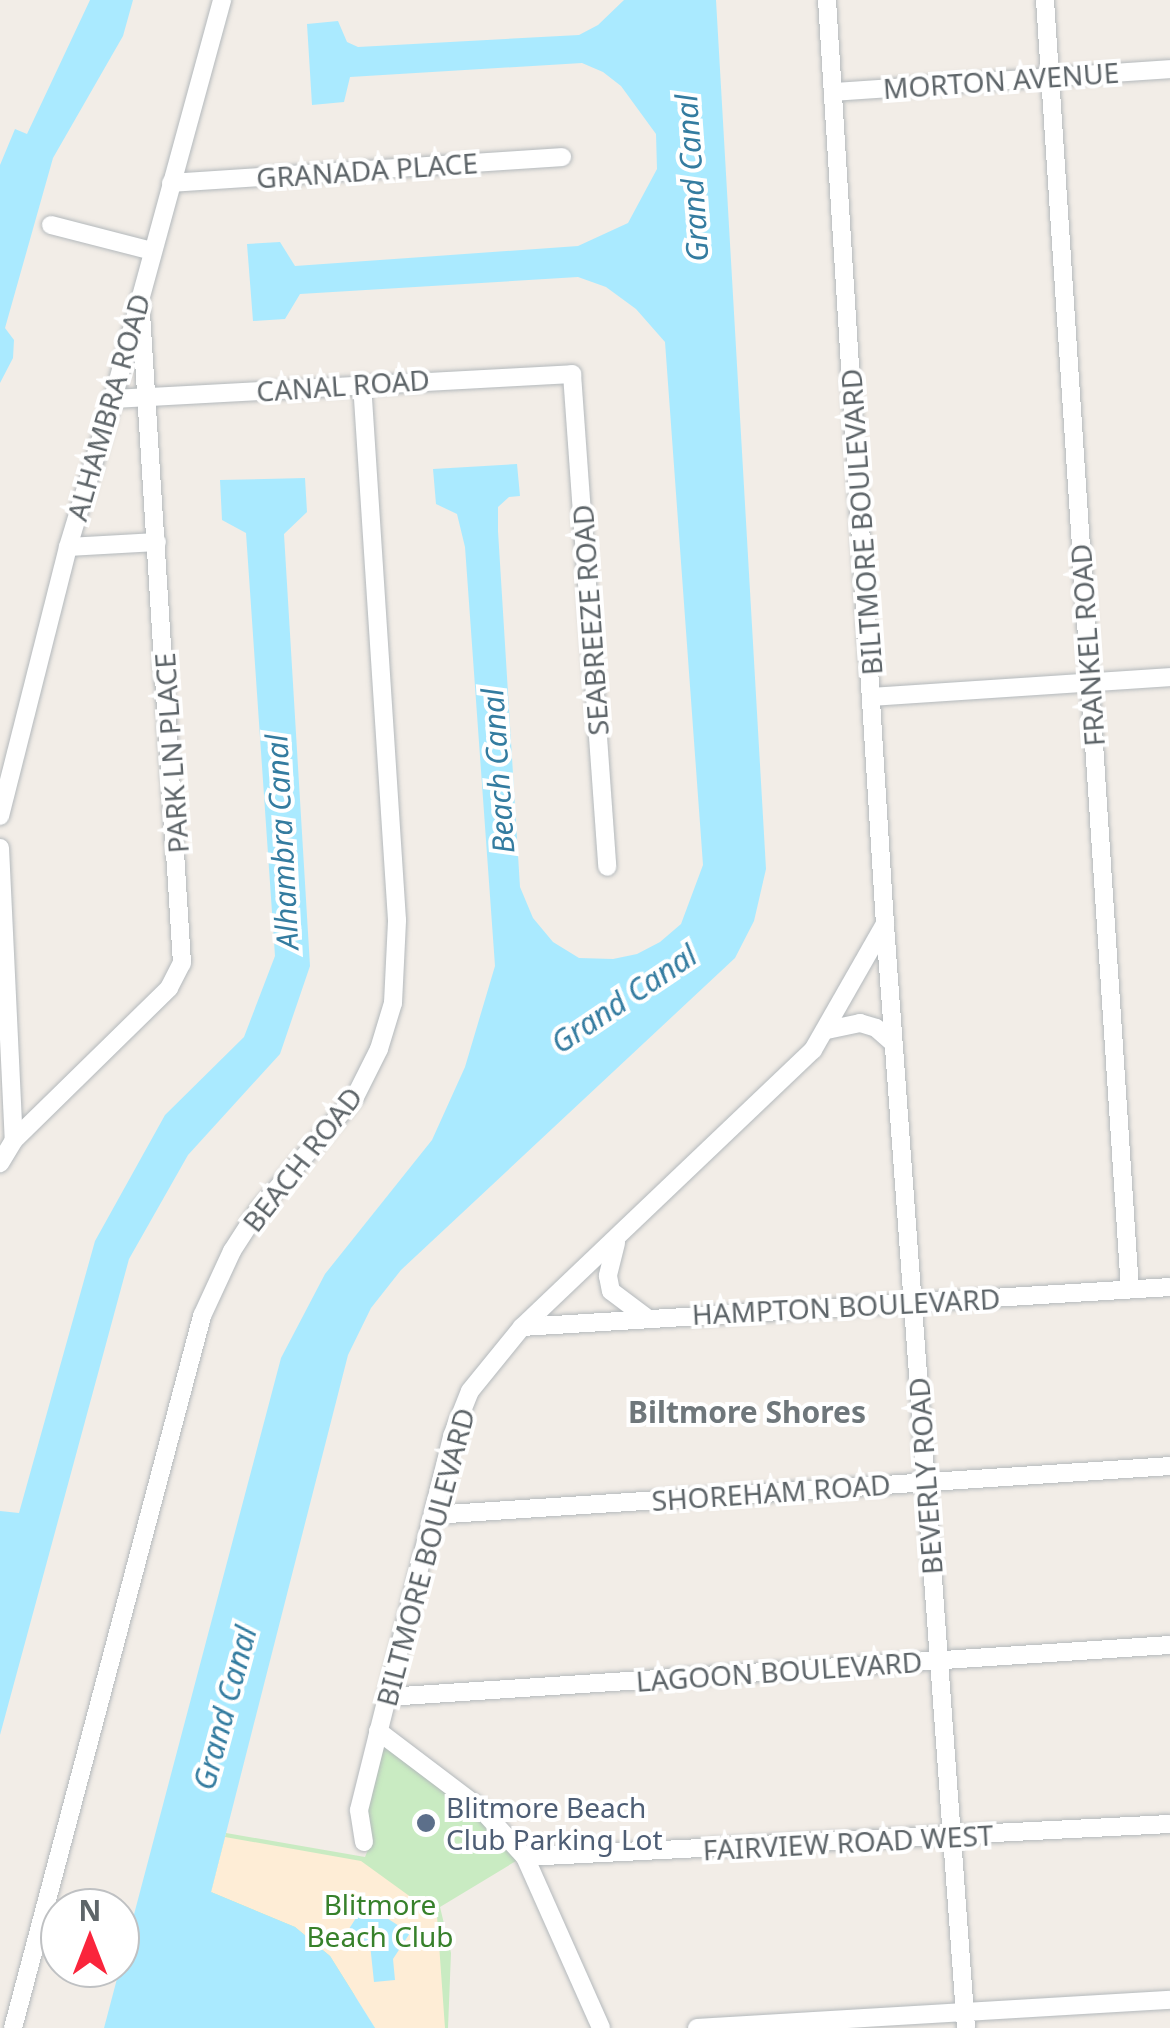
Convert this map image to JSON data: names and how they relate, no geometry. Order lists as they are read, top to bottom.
{
  "streets": {
    "street": [
      "MORTON AVENUE",
      "GRANADA PLACE",
      "CANAL ROAD",
      "ALHAMBRA ROAD",
      "BILTMORE BOULEVARD",
      "SEABREEZE ROAD",
      "FRANKEL ROAD",
      "PARK LN PLACE",
      "BEACH ROAD",
      "HAMPTON BOULEVARD",
      "BEVERLY ROAD",
      "SHOREHAM ROAD",
      "LAGOON BOULEVARD",
      "FAIRVIEW ROAD WEST"
    ]
  },
  "crossings": [
    ["MORTON AVENUE", "BILTMORE BOULEVARD"],
    ["MORTON AVENUE", "FRANKEL ROAD"],
    ["GRANADA PLACE", "ALHAMBRA ROAD"],
    ["CANAL ROAD", "ALHAMBRA ROAD"],
    ["CANAL ROAD", "SEABREEZE ROAD"],
    ["CANAL ROAD", "PARK LN PLACE"],
    ["CANAL ROAD", "BEACH ROAD"],
    ["ALHAMBRA ROAD", "PARK LN PLACE"],
    ["BILTMORE BOULEVARD", "HAMPTON BOULEVARD"],
    ["BILTMORE BOULEVARD", "BEVERLY ROAD"],
    ["BILTMORE BOULEVARD", "SHOREHAM ROAD"],
    ["BILTMORE BOULEVARD", "LAGOON BOULEVARD"],
    ["BILTMORE BOULEVARD", "FAIRVIEW ROAD WEST"],
    ["FRANKEL ROAD", "HAMPTON BOULEVARD"],
    ["HAMPTON BOULEVARD", "BEVERLY ROAD"],
    ["BEVERLY ROAD", "SHOREHAM ROAD"],
    ["BEVERLY ROAD", "LAGOON BOULEVARD"],
    ["BEVERLY ROAD", "FAIRVIEW ROAD WEST"]
  ],
  "districts": ["Biltmore Shores"],
  "water": ["Grand Canal", "Beach Canal", "Alhambra Canal"],
  "parks": ["Blitmore Beach Club"],
  "places": ["Blitmore Beach Club Parking Lot"],
  "north": "top"
}
